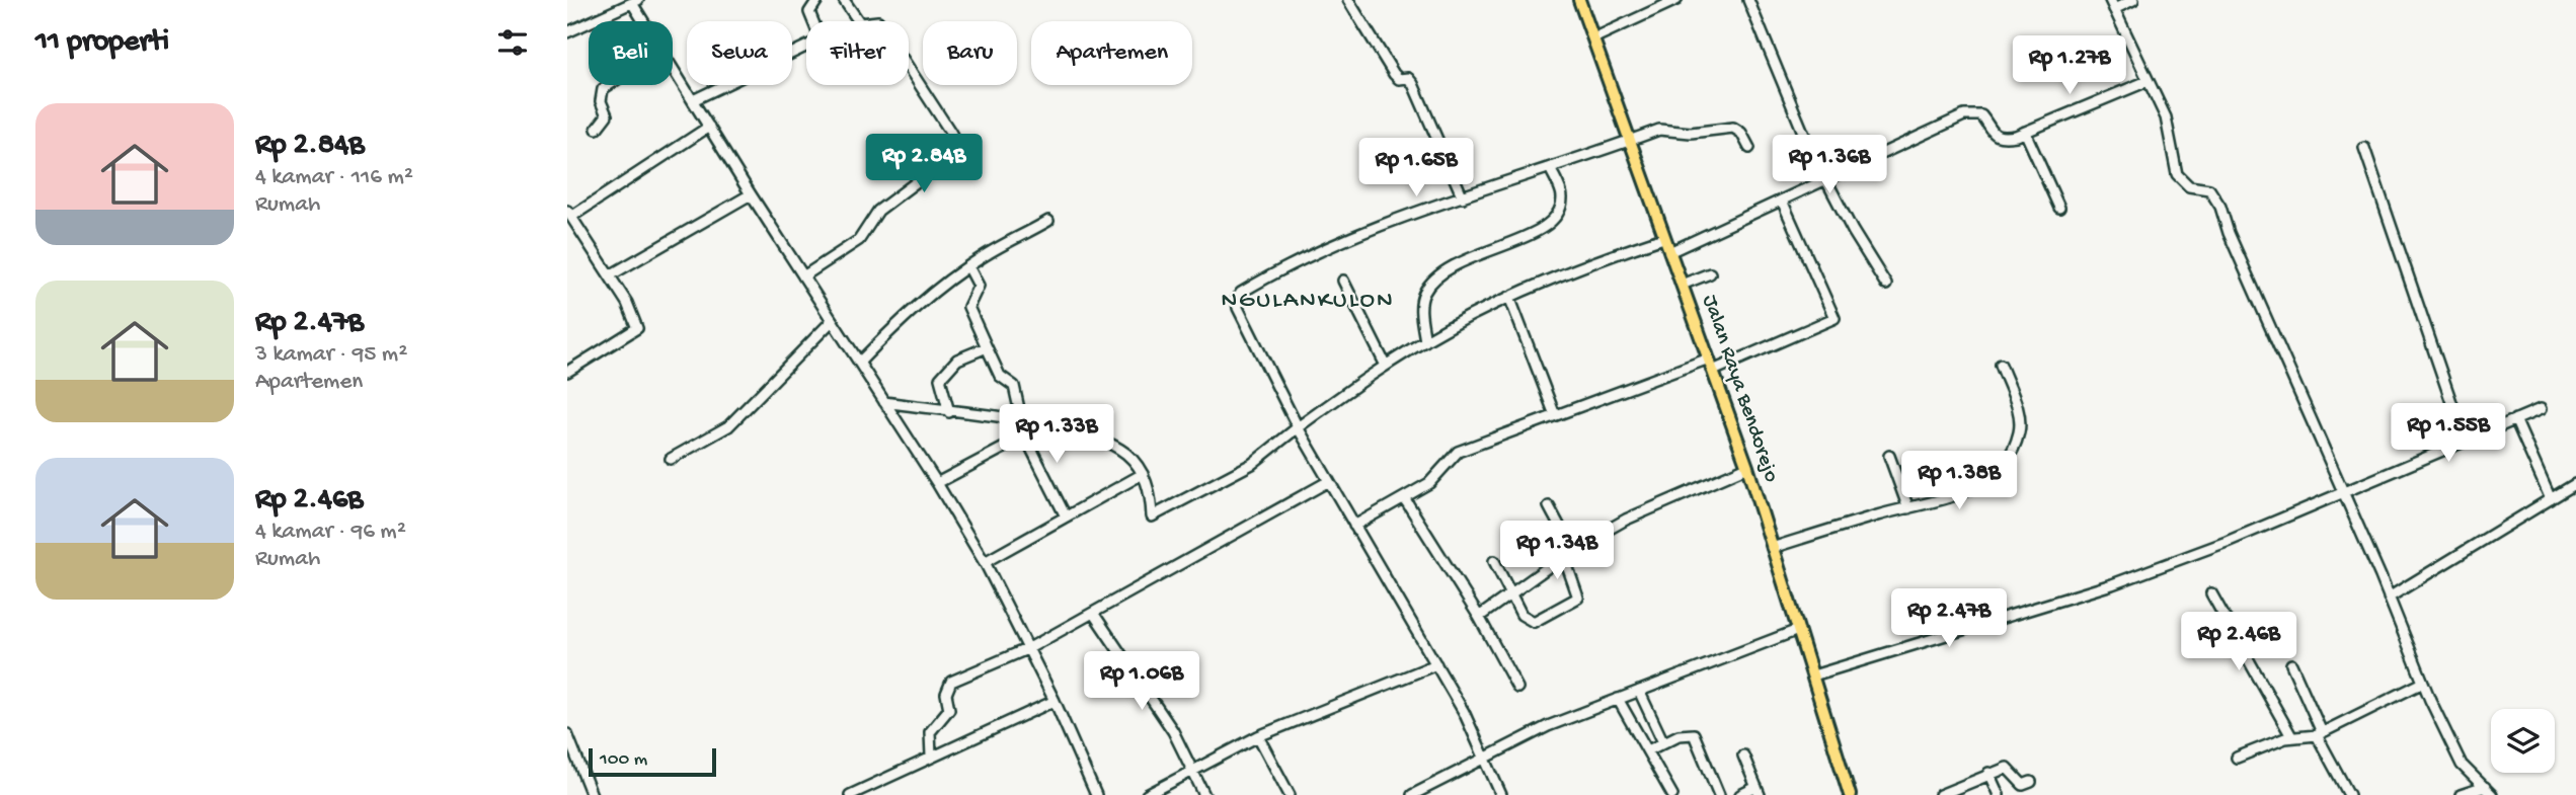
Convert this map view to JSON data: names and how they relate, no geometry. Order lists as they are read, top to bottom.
{
  "streets": {
    "main road": ["Jalan Raya Bendorejo"]
  },
  "districts": ["NGULANKULON"],
  "scale_bar": "100 m",
  "page": {
    "heading": "11 properti",
    "chip": [
      "Beli",
      "Sewa",
      "Filter",
      "Baru",
      "Apartemen"
    ],
    "price": [
      "Rp 1.27B",
      "Rp 2.84B",
      "Rp 1.36B",
      "Rp 1.65B",
      "Rp 1.55B",
      "Rp 1.33B",
      "Rp 1.38B",
      "Rp 1.34B",
      "Rp 2.47B",
      "Rp 2.46B",
      "Rp 1.06B"
    ],
    "list": [
      {
        "name": "Rp 2.84B",
        "note": "4 kamar · 116 m² · Rumah"
      },
      {
        "name": "Rp 2.47B",
        "note": "3 kamar · 95 m² · Apartemen"
      },
      {
        "name": "Rp 2.46B",
        "note": "4 kamar · 96 m² · Rumah"
      }
    ],
    "scale": "100 m"
  }
}
